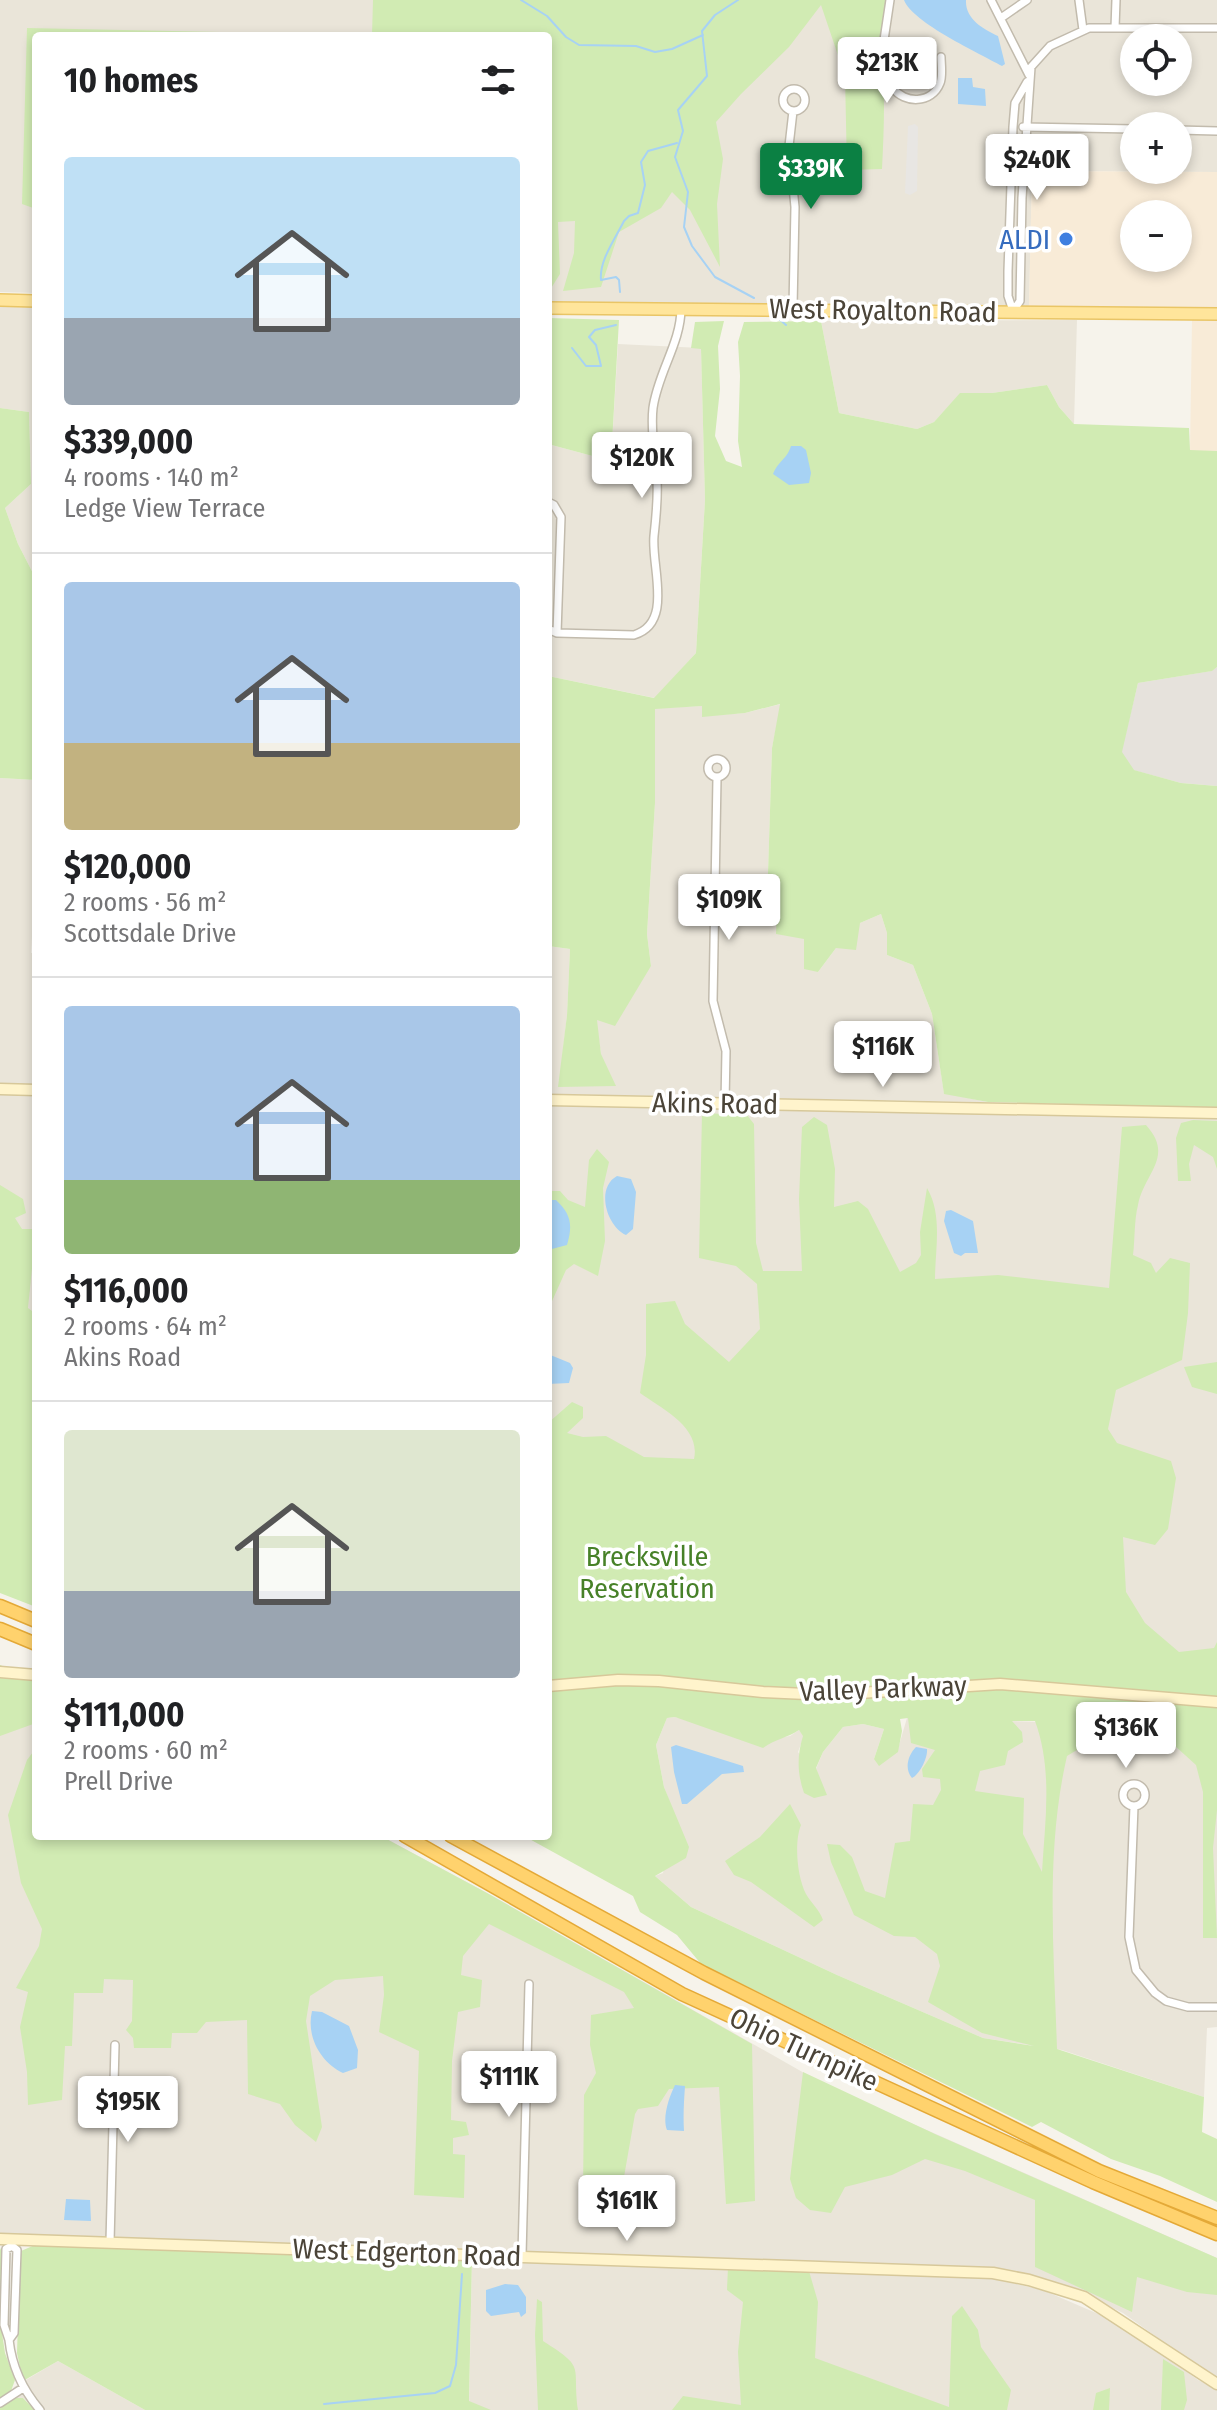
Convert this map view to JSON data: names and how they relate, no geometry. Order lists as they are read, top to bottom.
{
  "streets": {
    "highway": ["Ohio Turnpike"],
    "main road": ["West Royalton Road"],
    "street": ["Akins Road", "Valley Parkway", "West Edgerton Road"]
  },
  "parks": ["Brecksville Reservation"],
  "places": ["ALDI"],
  "page": {
    "map_buttons": ["+", "−"],
    "heading": "10 homes",
    "price": [
      "$213K",
      "$240K",
      "$339K",
      "$120K",
      "$109K",
      "$116K",
      "$136K",
      "$111K",
      "$195K",
      "$161K"
    ],
    "list": [
      {
        "name": "$339,000",
        "note": "4 rooms · 140 m² · Ledge View Terrace"
      },
      {
        "name": "$120,000",
        "note": "2 rooms · 56 m² · Scottsdale Drive"
      },
      {
        "name": "$116,000",
        "note": "2 rooms · 64 m² · Akins Road"
      },
      {
        "name": "$111,000",
        "note": "2 rooms · 60 m² · Prell Drive"
      }
    ]
  }
}
